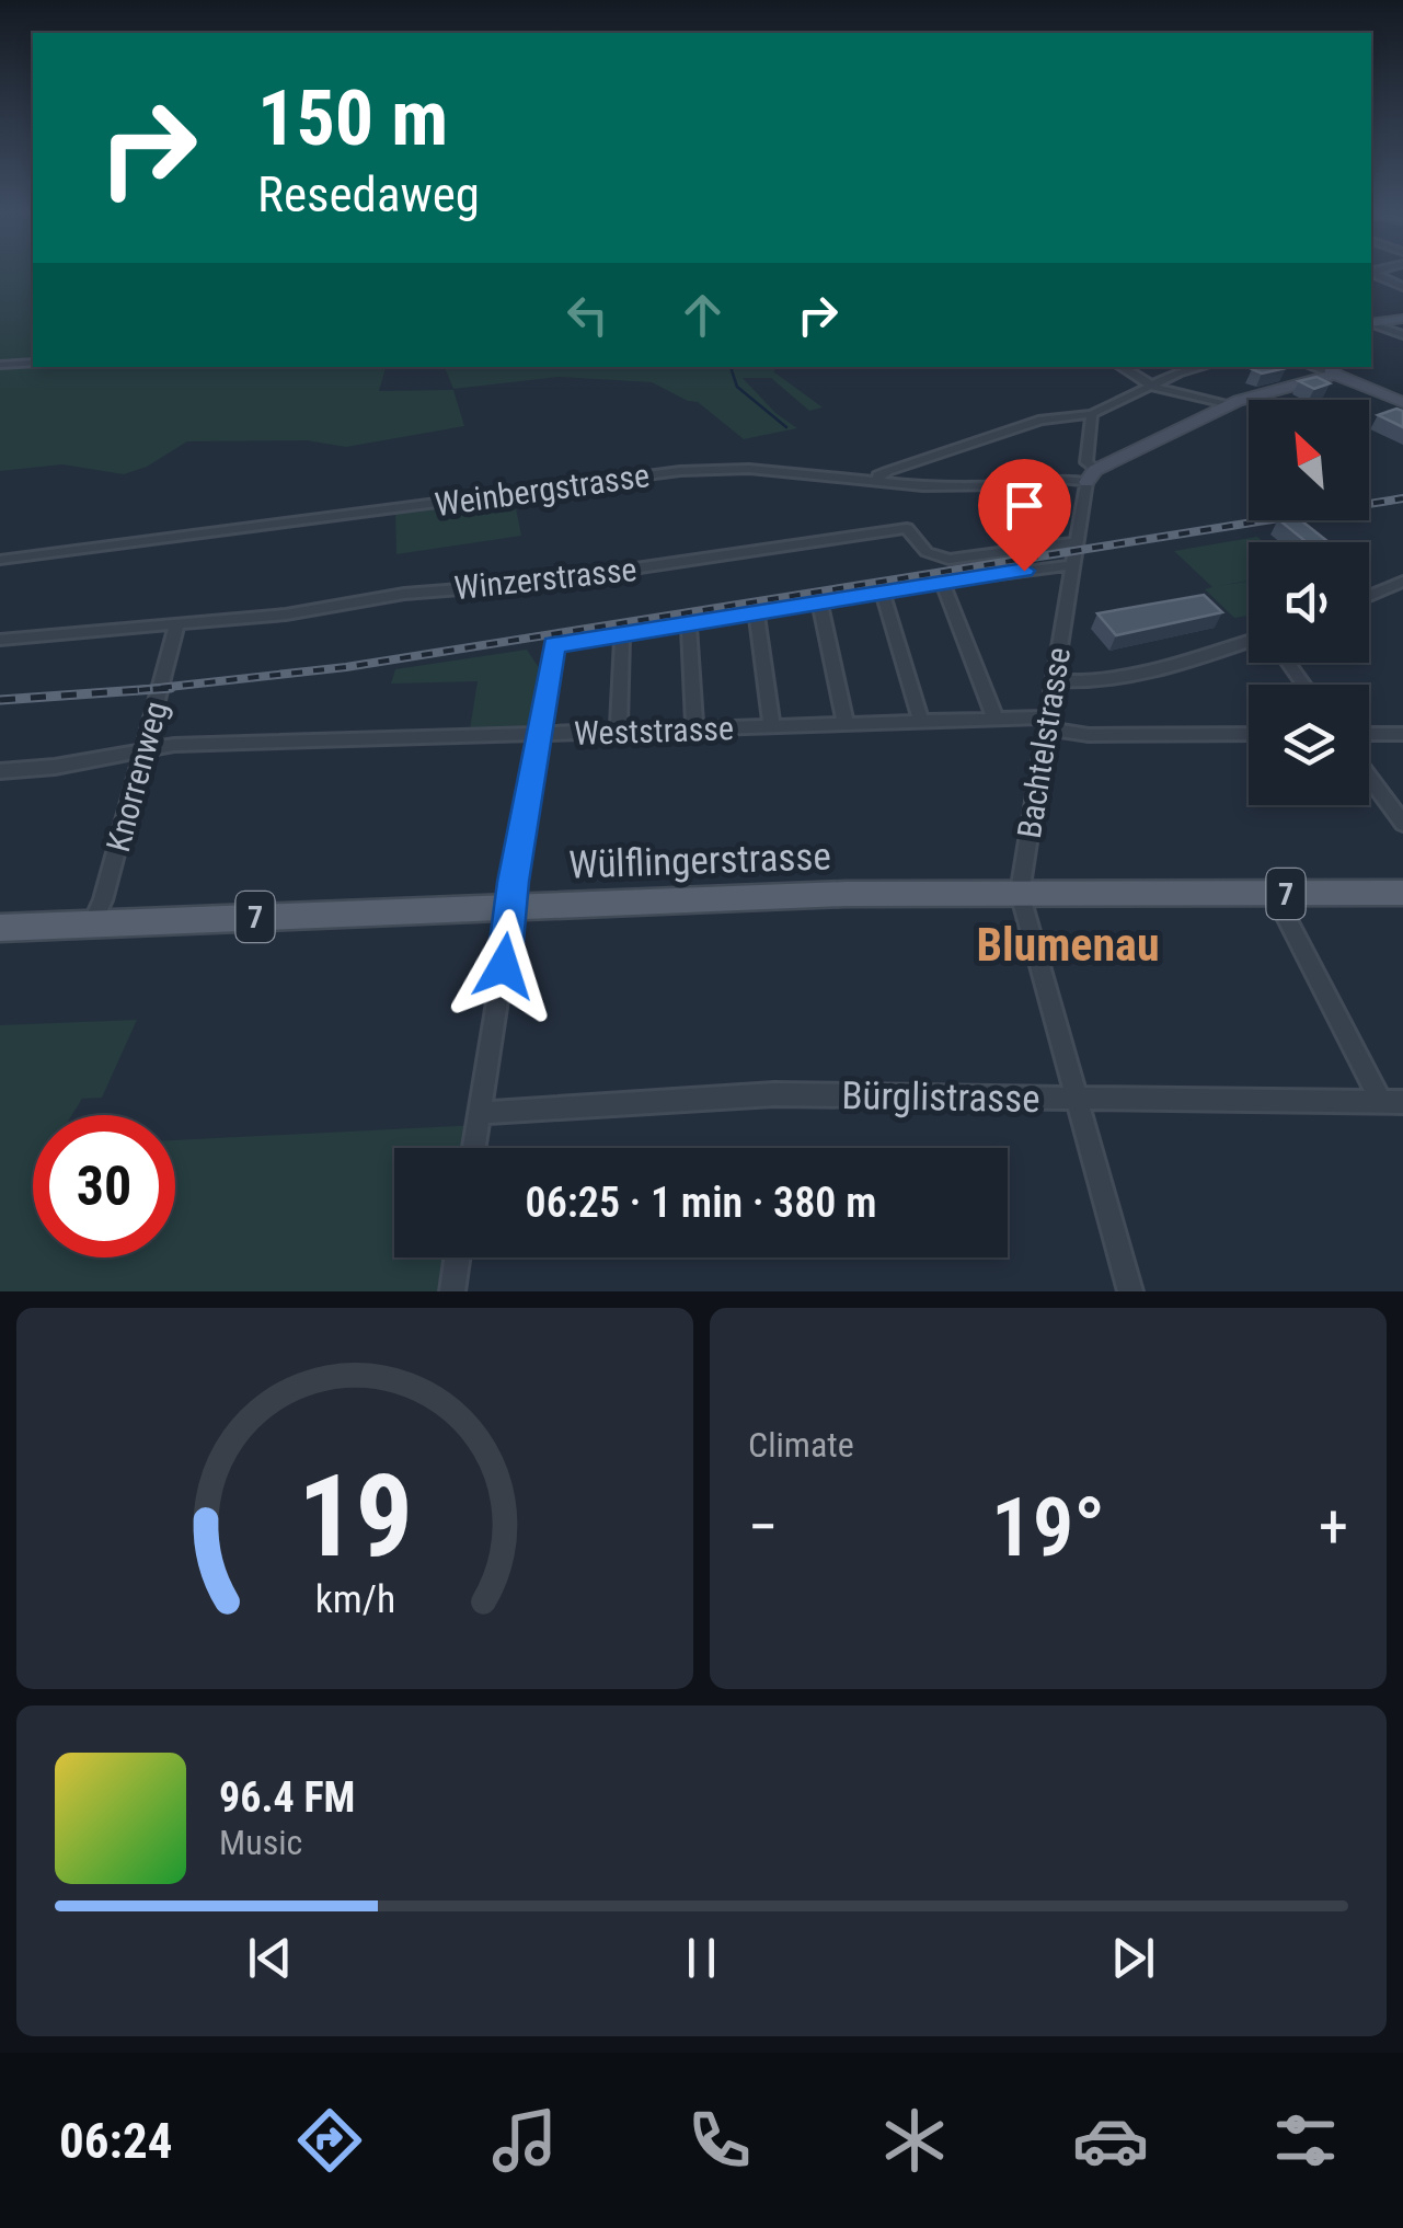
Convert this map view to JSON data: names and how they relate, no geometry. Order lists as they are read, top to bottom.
{
  "streets": {
    "main road": ["Wülflingerstrasse", "7"],
    "street": [
      "Weinbergstrasse",
      "Winzerstrasse",
      "Weststrasse",
      "Bachtelstrasse",
      "Knorrenweg",
      "Bürglistrasse"
    ]
  },
  "crossings": [
    ["Weinbergstrasse", "Bachtelstrasse"],
    ["Winzerstrasse", "Bachtelstrasse"],
    ["Winzerstrasse", "Knorrenweg"],
    ["Weststrasse", "Bachtelstrasse"],
    ["Weststrasse", "Knorrenweg"],
    ["Bachtelstrasse", "Wülflingerstrasse"],
    ["Knorrenweg", "Wülflingerstrasse"]
  ],
  "districts": ["Blumenau"],
  "north": "top left",
  "page": {
    "turn": ["150 m", "Resedaweg"],
    "limit": "30",
    "trip": "06:25 · 1 min · 380 m",
    "tile": "Climate",
    "heat": ["−", "19°", "+"],
    "song": ["96.4 FM", "Music"],
    "tabs": "06:24",
    "gauge": ["19", "km/h"]
  }
}
